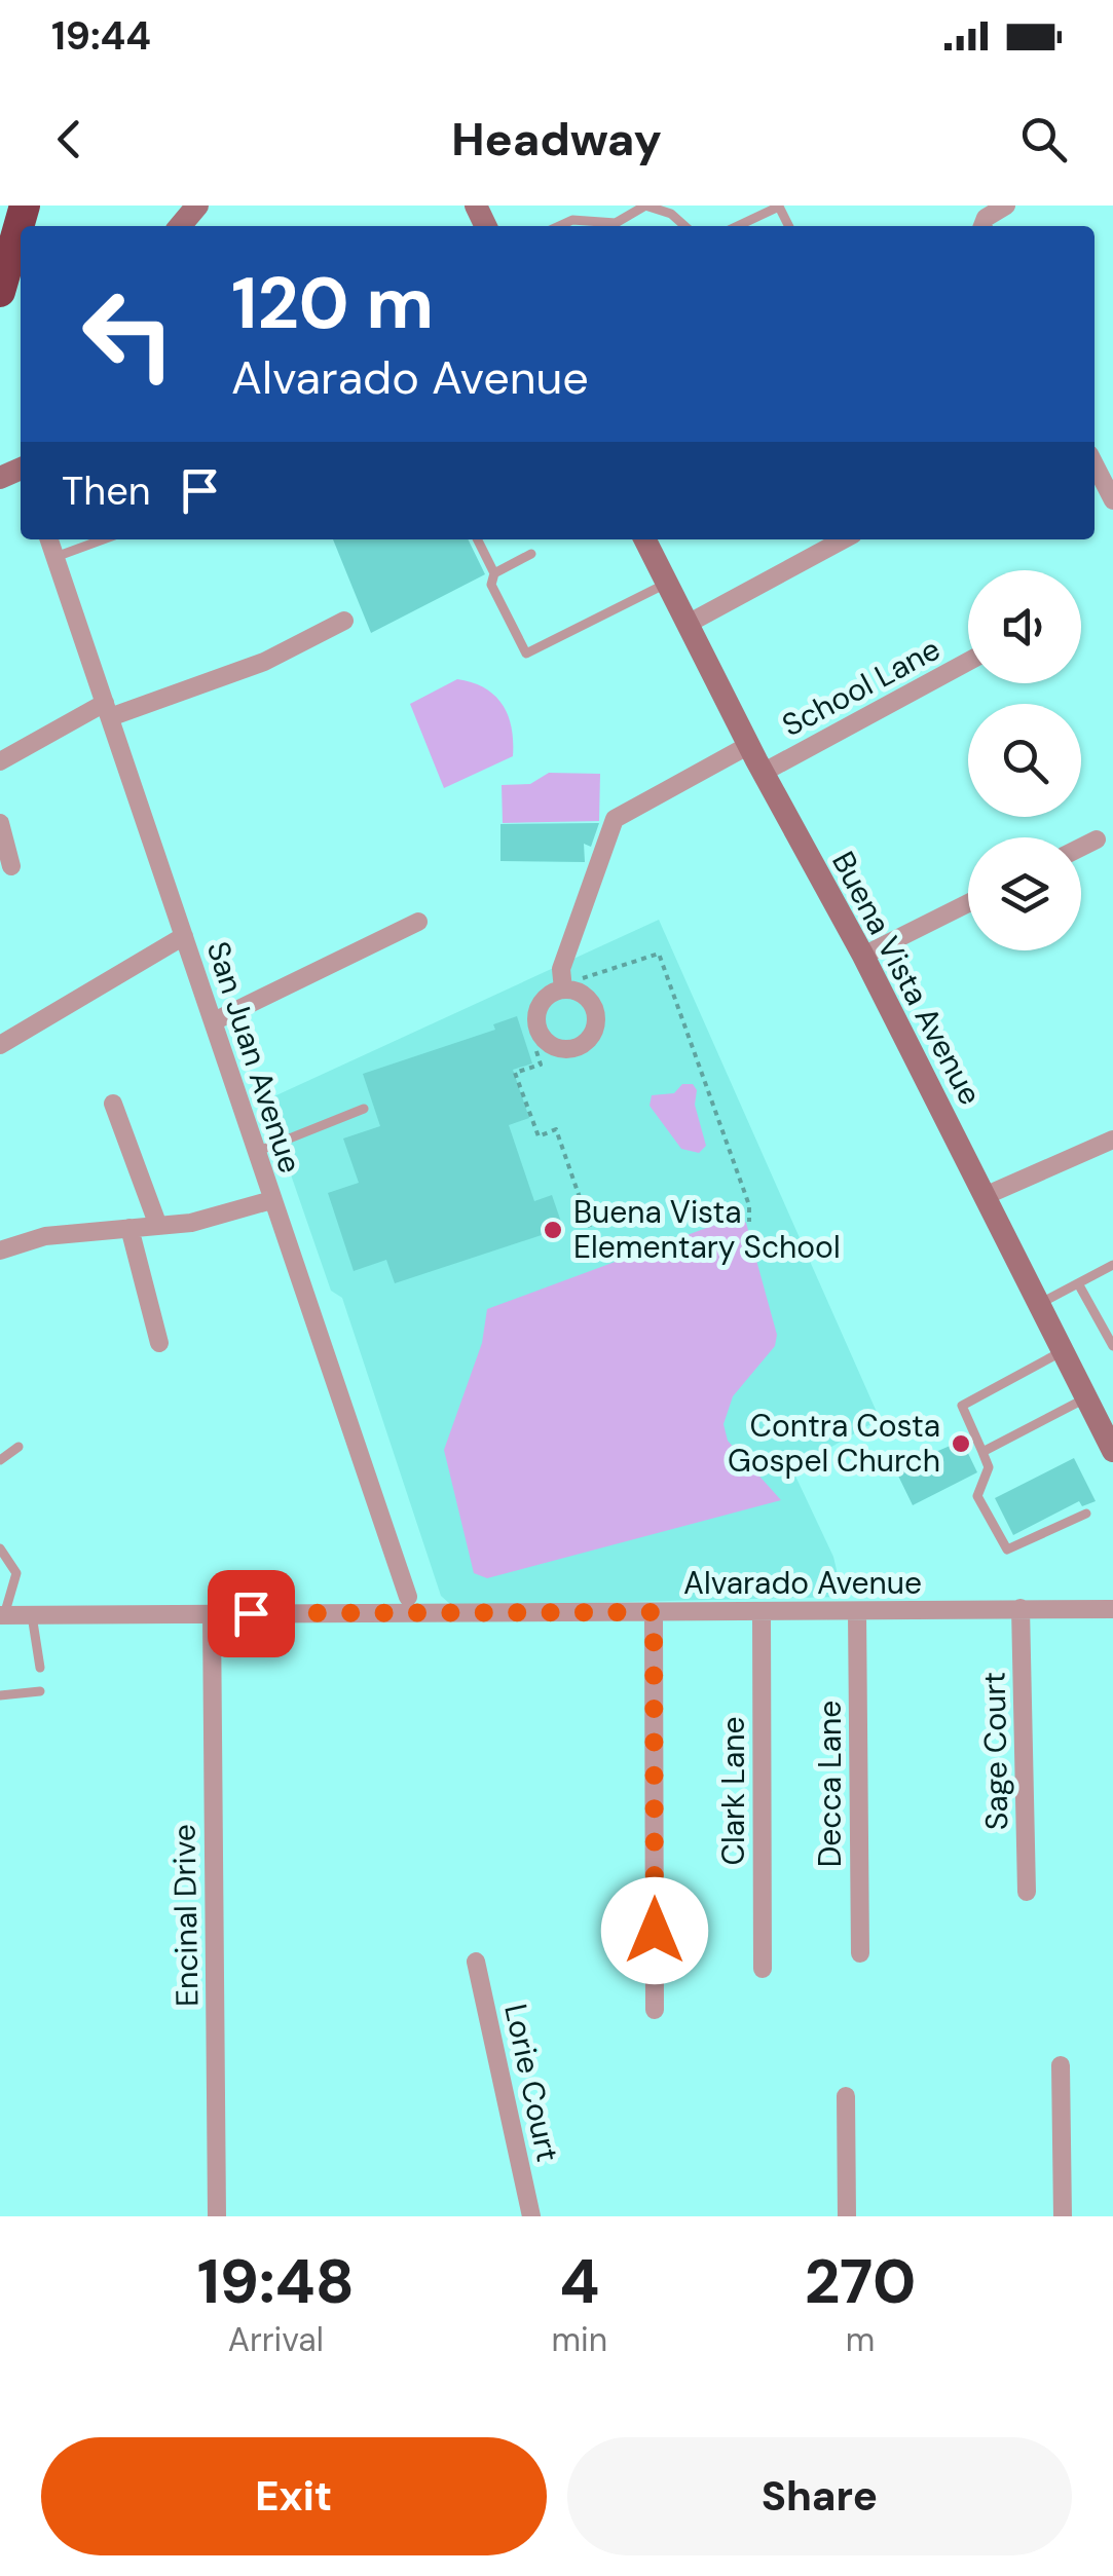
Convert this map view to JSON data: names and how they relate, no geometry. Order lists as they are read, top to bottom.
{
  "streets": {
    "street": [
      "School Lane",
      "Buena Vista Avenue",
      "San Juan Avenue",
      "Alvarado Avenue",
      "Sage Court",
      "Decca Lane",
      "Clark Lane",
      "Encinal Drive",
      "Lorie Court"
    ]
  },
  "crossings": [
    ["School Lane", "Buena Vista Avenue"],
    ["Alvarado Avenue", "Sage Court"],
    ["Alvarado Avenue", "Decca Lane"],
    ["Alvarado Avenue", "Clark Lane"],
    ["Alvarado Avenue", "Encinal Drive"]
  ],
  "places": ["Buena Vista Elementary School", "Contra Costa Gospel Church"],
  "page": {
    "status": "19:44",
    "header": "Headway",
    "turn": ["120 m", "Alvarado Avenue"],
    "then": "Then",
    "eta": [
      "19:48",
      "Arrival",
      "4",
      "min",
      "270",
      "m"
    ],
    "buttons": ["Exit", "Share"]
  }
}
